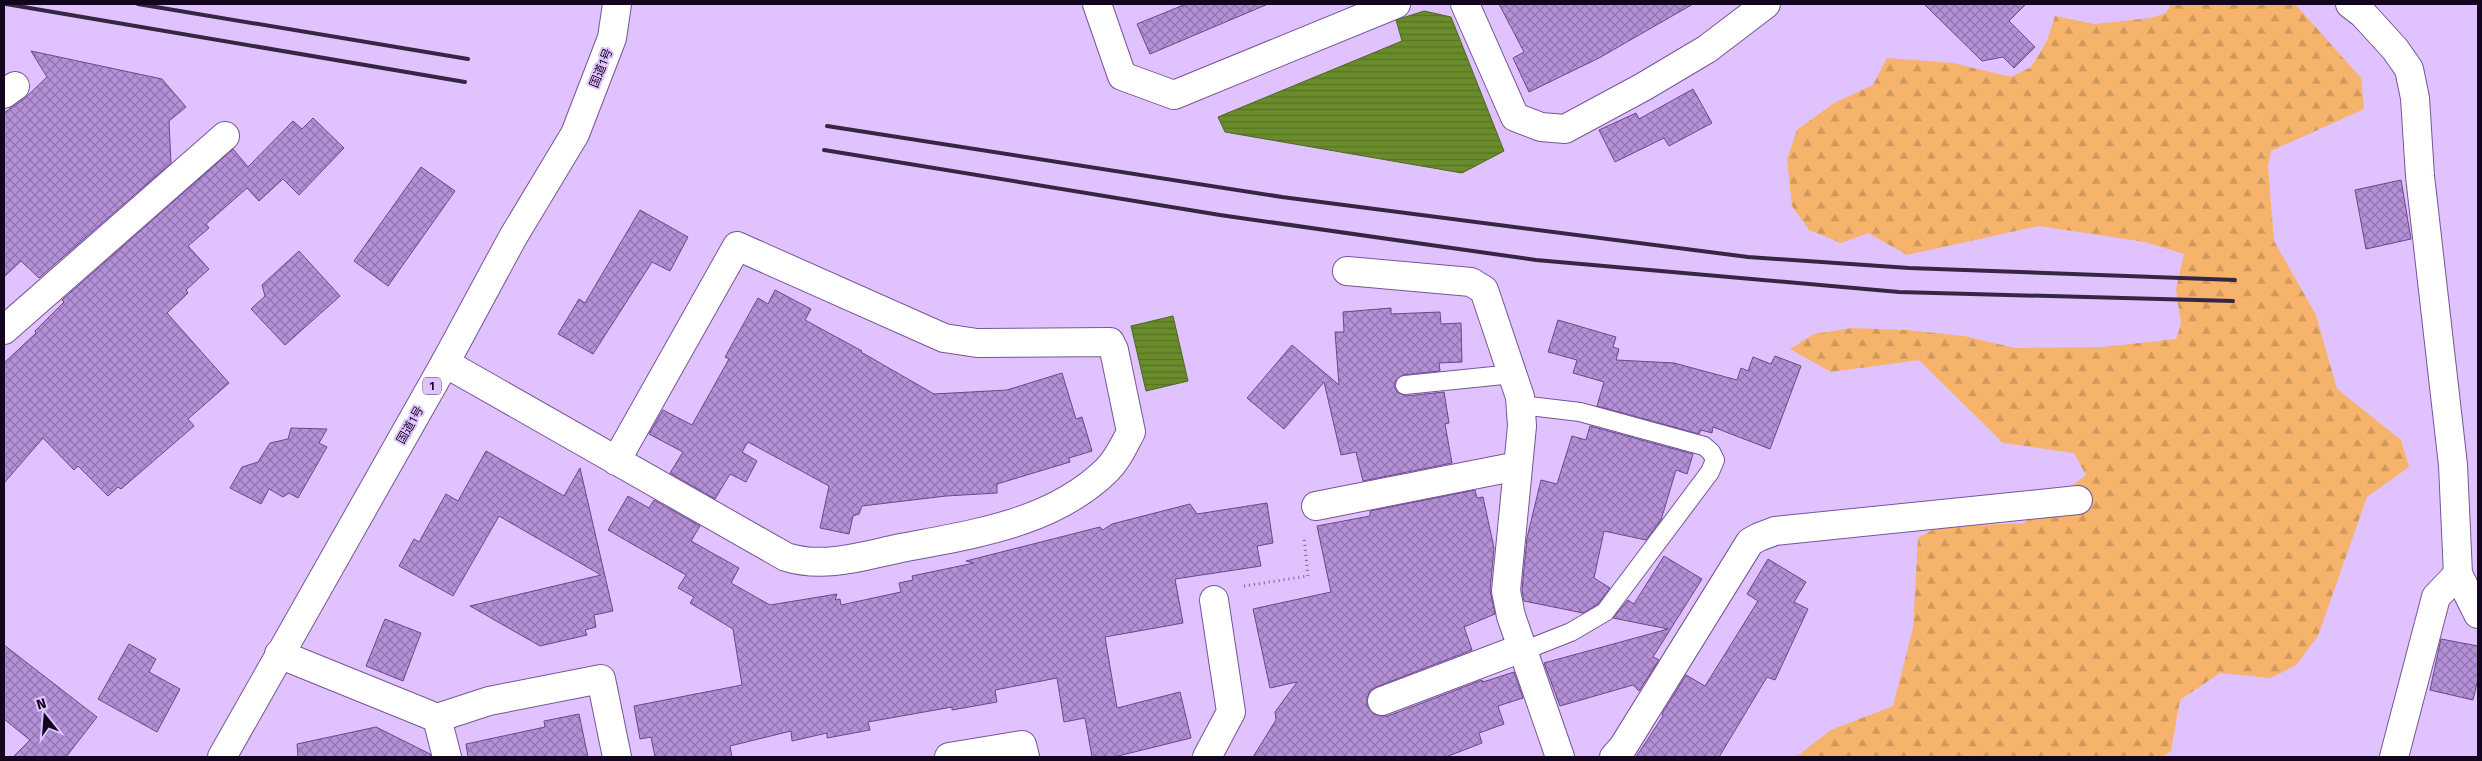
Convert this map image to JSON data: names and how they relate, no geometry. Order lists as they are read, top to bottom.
{
  "streets": {
    "main road": ["国道1号", "1"]
  },
  "north": "top"
}
